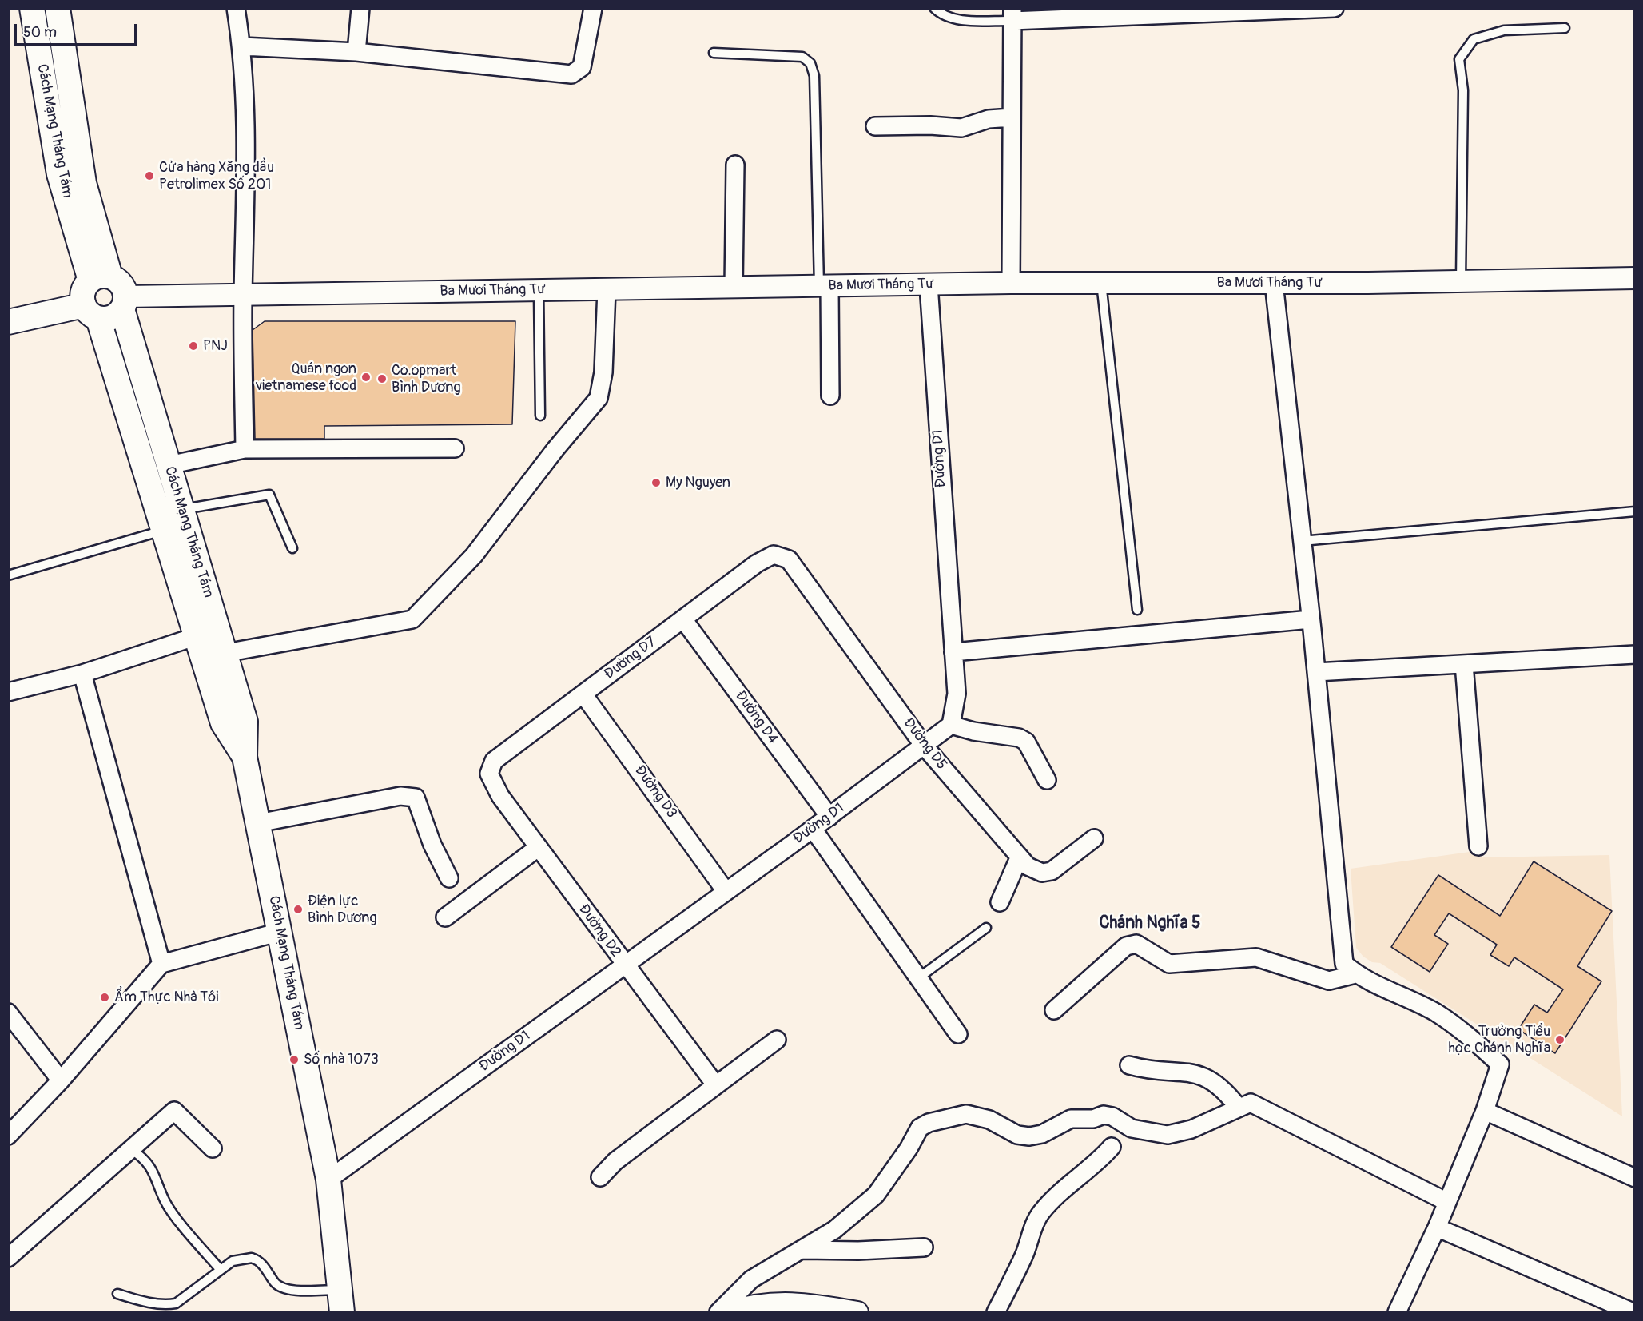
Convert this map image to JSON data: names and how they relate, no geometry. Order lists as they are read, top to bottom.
{
  "streets": {
    "main road": ["Cách Mạng Tháng Tám"],
    "street": [
      "Ba Mươi Tháng Tư",
      "Đường D1",
      "Đường D7",
      "Đường D4",
      "Đường D5",
      "Đường D3",
      "Đường D2"
    ]
  },
  "crossings": [
    ["Cách Mạng Tháng Tám", "Ba Mươi Tháng Tư"],
    ["Cách Mạng Tháng Tám", "Đường D1"],
    ["Ba Mươi Tháng Tư", "Đường D1"],
    ["Đường D1", "Đường D4"],
    ["Đường D1", "Đường D5"],
    ["Đường D1", "Đường D3"],
    ["Đường D1", "Đường D2"],
    ["Đường D7", "Đường D4"],
    ["Đường D7", "Đường D5"],
    ["Đường D7", "Đường D3"],
    ["Đường D7", "Đường D2"]
  ],
  "districts": ["Chánh Nghĩa 5"],
  "places": [
    "Cửa hàng Xăng dầu Petrolimex Số 201",
    "PNJ",
    "Quán ngon vietnamese food",
    "Co.opmart Bình Dương",
    "My Nguyen",
    "Điện lực Bình Dương",
    "Ẩm Thực Nhà Tôi",
    "Trường Tiểu học Chánh Nghĩa",
    "Số nhà 1073"
  ],
  "scale_bar": "50 m"
}
